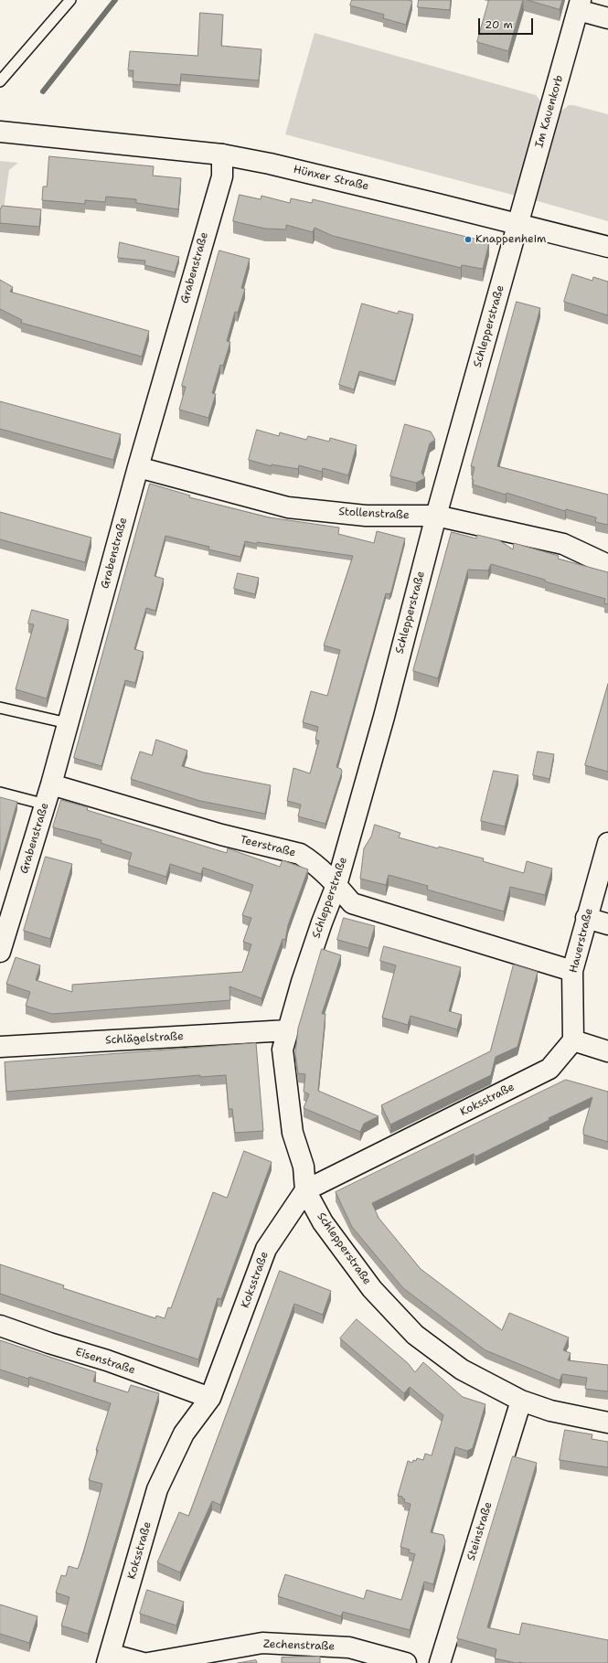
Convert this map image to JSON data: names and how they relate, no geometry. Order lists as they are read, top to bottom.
{
  "streets": {
    "street": [
      "Im Kauenkorb",
      "Hünxer Straße",
      "Grabenstraße",
      "Schlepperstraße",
      "Stollenstraße",
      "Teerstraße",
      "Hauerstraße",
      "Schlägelstraße",
      "Koksstraße",
      "Eisenstraße",
      "Steinstraße",
      "Zechenstraße"
    ]
  },
  "crossings": [
    ["Im Kauenkorb", "Hünxer Straße"],
    ["Im Kauenkorb", "Schlepperstraße"],
    ["Hünxer Straße", "Grabenstraße"],
    ["Hünxer Straße", "Schlepperstraße"],
    ["Grabenstraße", "Stollenstraße"],
    ["Grabenstraße", "Teerstraße"],
    ["Schlepperstraße", "Stollenstraße"],
    ["Schlepperstraße", "Teerstraße"],
    ["Schlepperstraße", "Schlägelstraße"],
    ["Schlepperstraße", "Koksstraße"],
    ["Schlepperstraße", "Steinstraße"],
    ["Teerstraße", "Hauerstraße"],
    ["Hauerstraße", "Koksstraße"],
    ["Koksstraße", "Eisenstraße"]
  ],
  "places": ["Knappenheim"],
  "scale_bar": "20 m"
}
